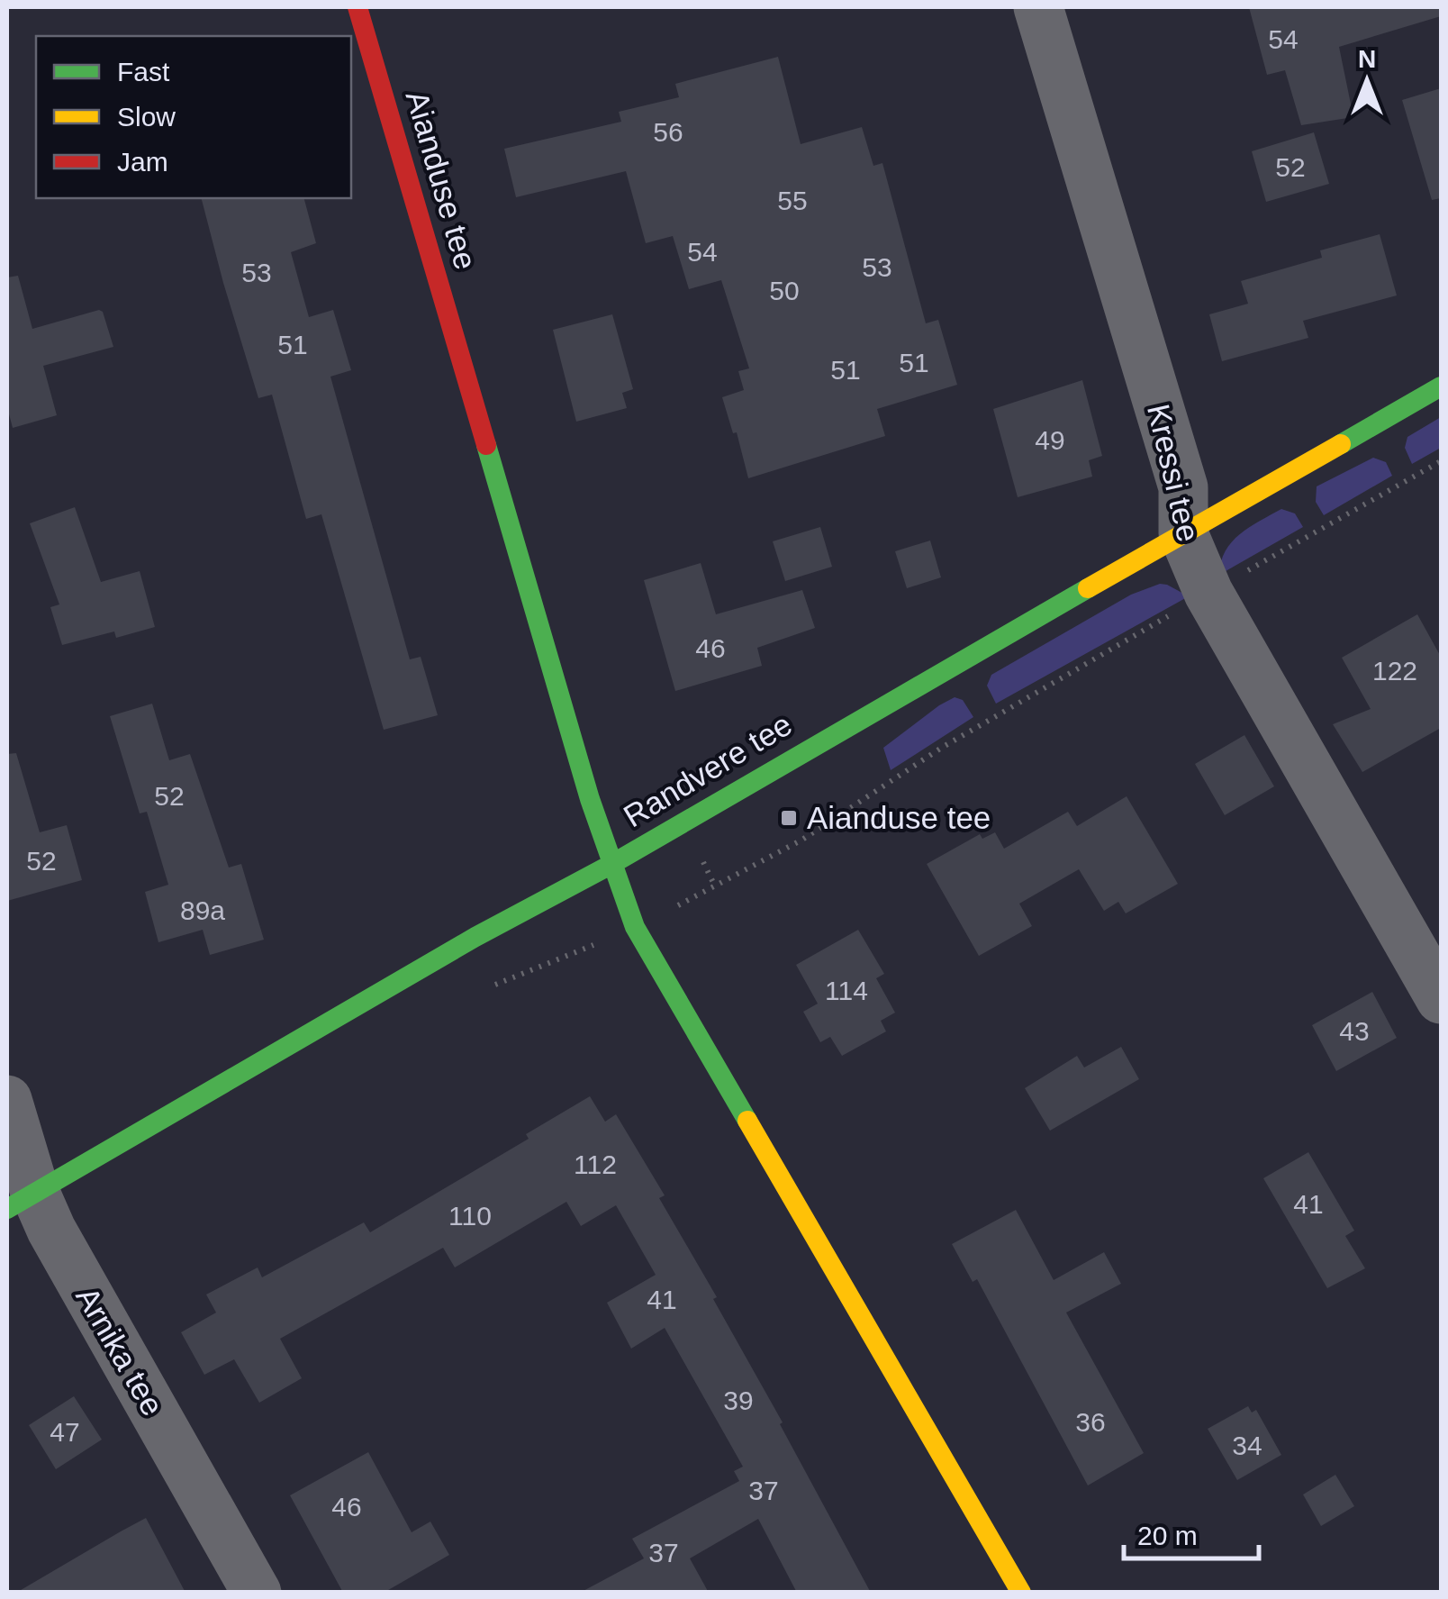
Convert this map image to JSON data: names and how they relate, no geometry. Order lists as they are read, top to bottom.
{
  "streets": {
    "street": [
      "Aianduse tee",
      "Kressi tee",
      "Randvere tee",
      "Arnika tee"
    ]
  },
  "crossings": [
    ["Aianduse tee", "Randvere tee"],
    ["Kressi tee", "Randvere tee"],
    ["Randvere tee", "Arnika tee"]
  ],
  "places": {
    "transit": ["Aianduse tee"]
  },
  "house_numbers": [
    "54",
    "56",
    "52",
    "55",
    "54",
    "53",
    "53",
    "50",
    "51",
    "51",
    "51",
    "49",
    "46",
    "122",
    "52",
    "52",
    "89a",
    "114",
    "43",
    "112",
    "41",
    "110",
    "41",
    "39",
    "36",
    "47",
    "34",
    "37",
    "46",
    "37"
  ],
  "legend": ["Fast", "Slow", "Jam"],
  "scale_bar": "20 m",
  "north": "top"
}
